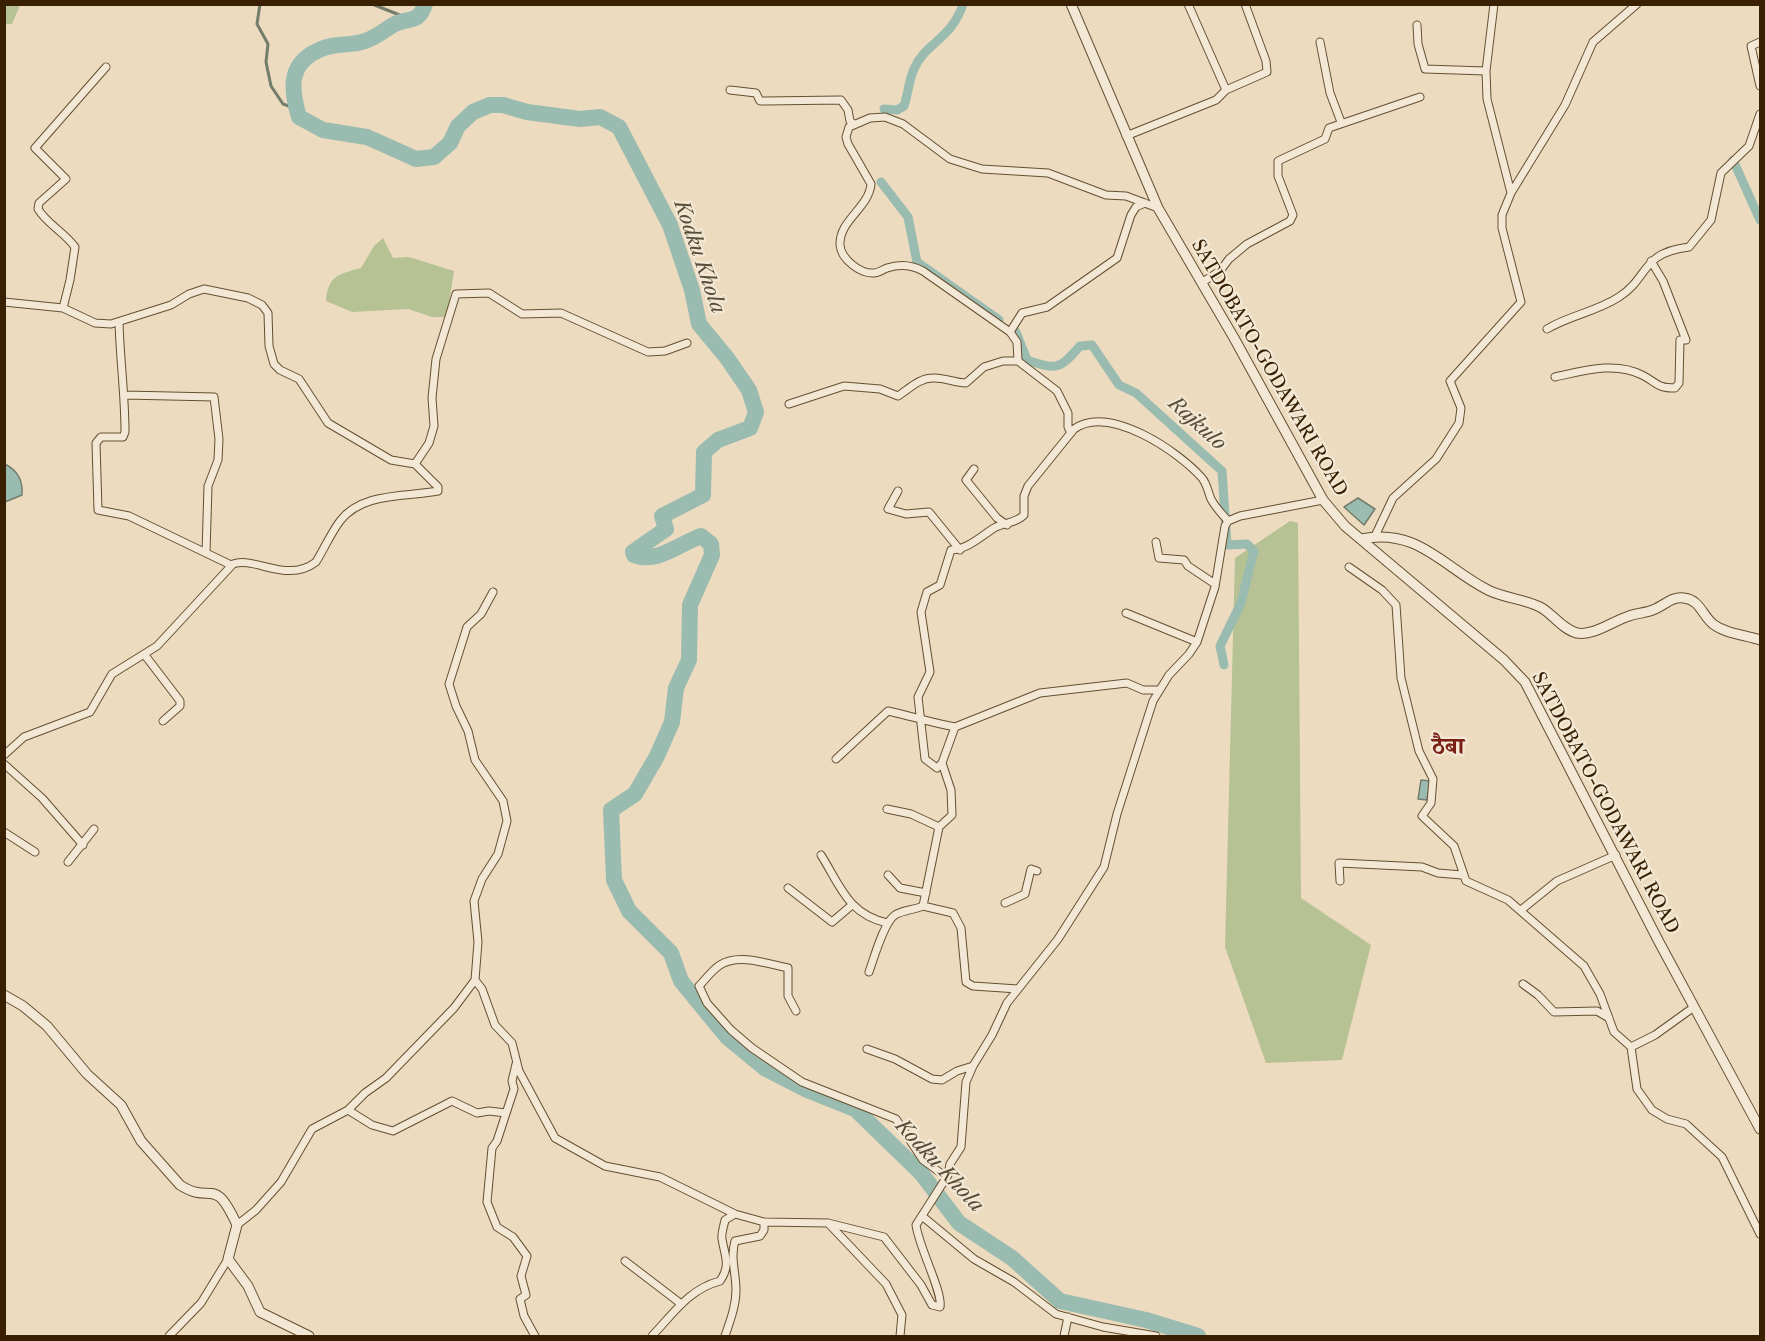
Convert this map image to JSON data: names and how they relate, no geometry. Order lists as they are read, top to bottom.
{
  "streets": {
    "street": ["SATDOBATO-GODAWARI ROAD"]
  },
  "districts": ["ठैबा"],
  "water": ["Kodku Khola", "Rajkulo"]
}
